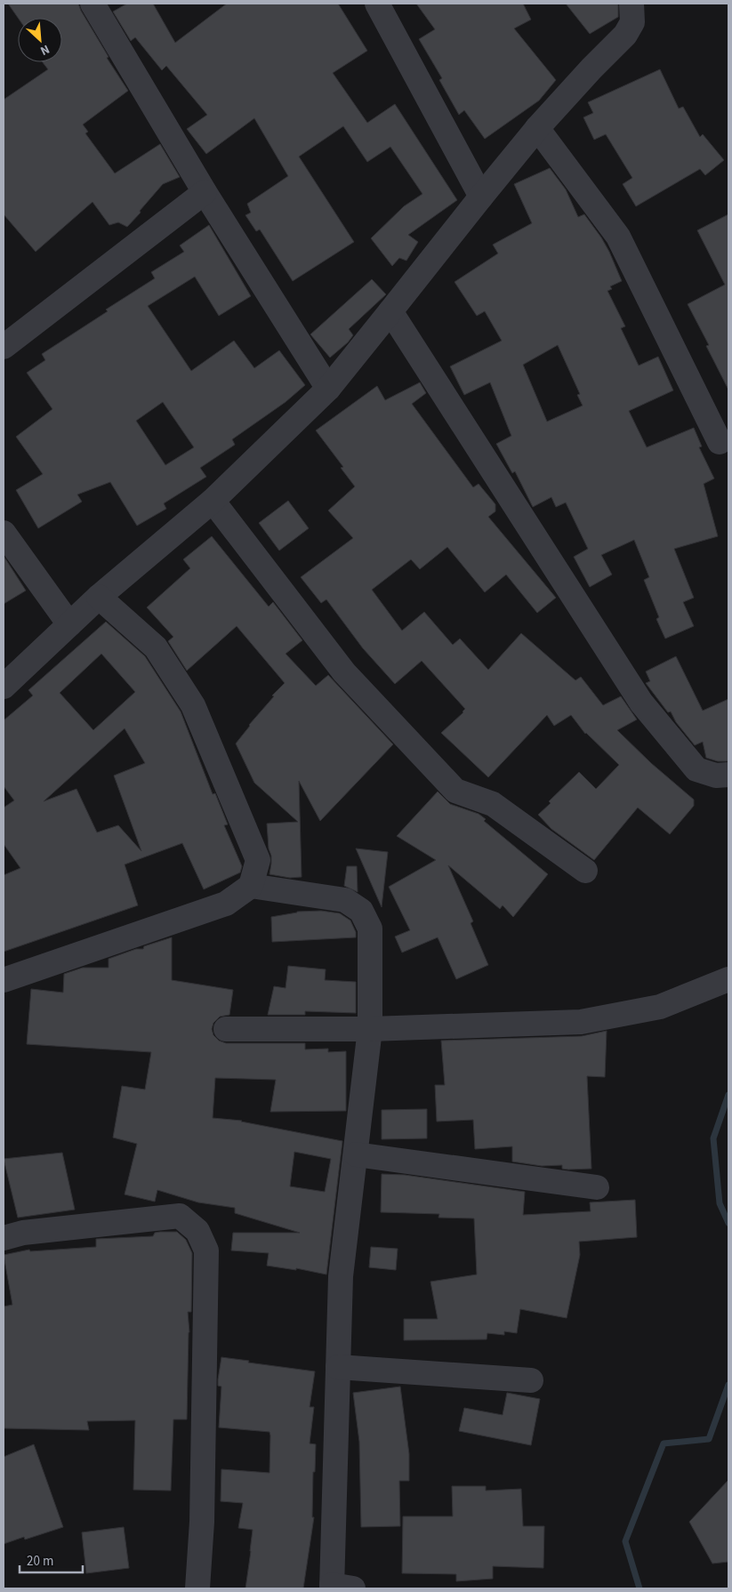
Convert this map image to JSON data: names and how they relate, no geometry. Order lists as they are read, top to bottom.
{
  "scale_bar": "20 m",
  "north": "bottom right"
}
